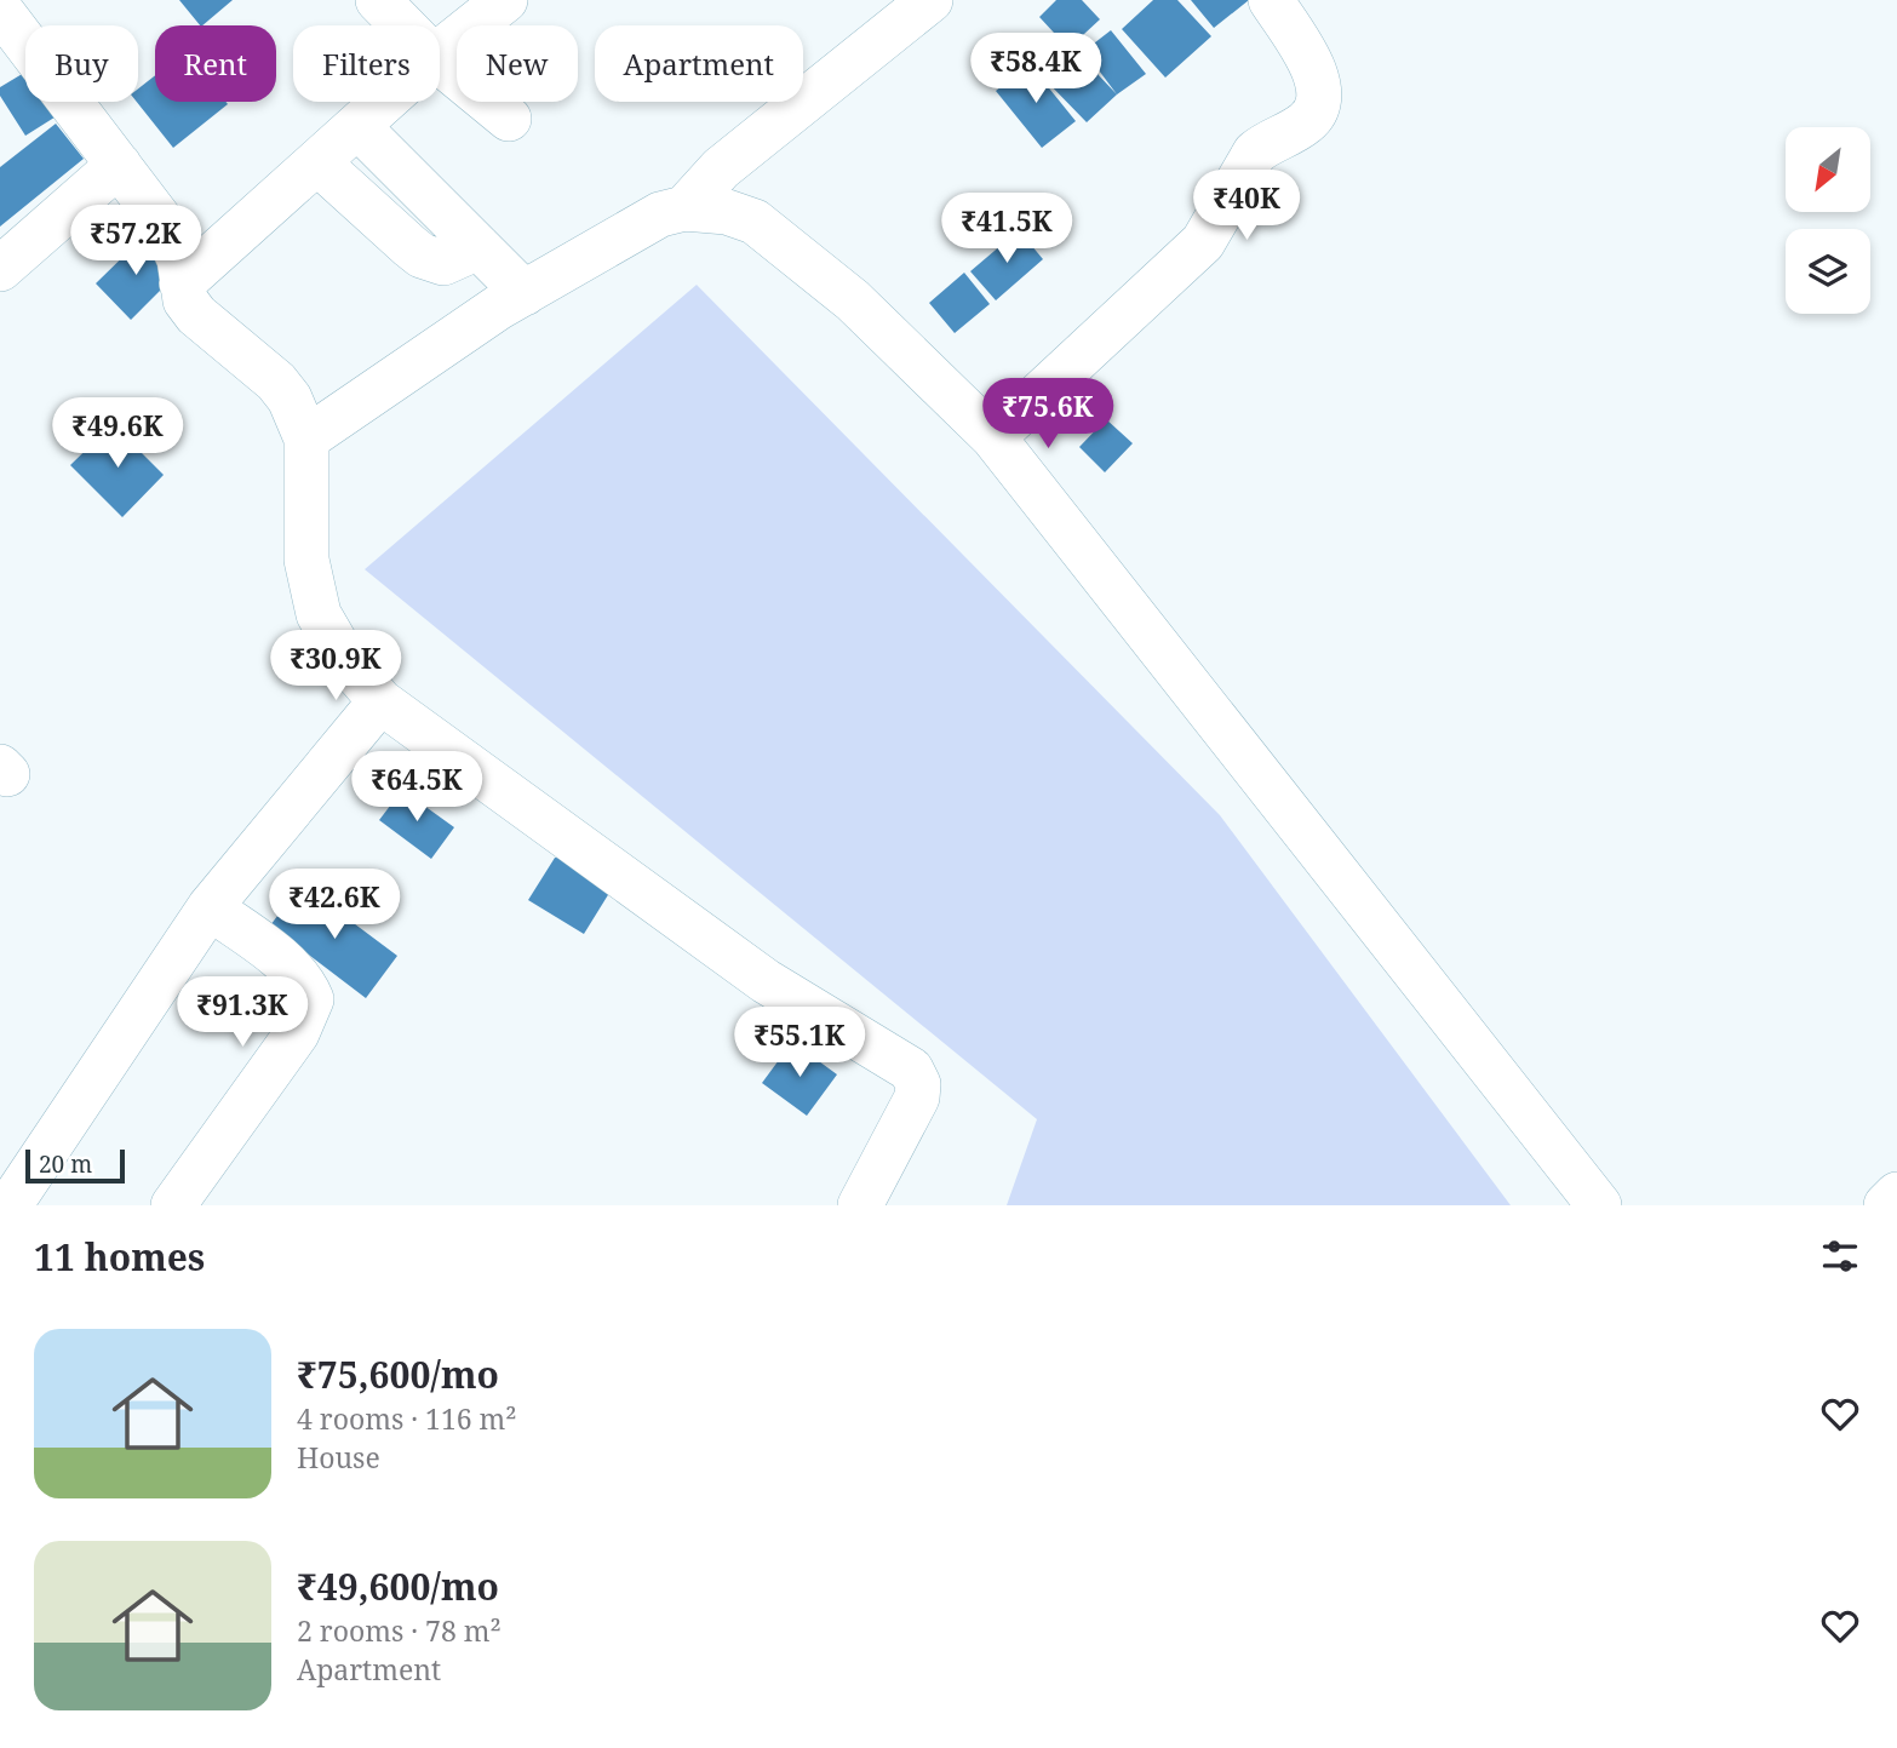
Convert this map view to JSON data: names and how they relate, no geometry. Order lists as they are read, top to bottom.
{
  "scale_bar": "20 m",
  "north": "bottom left",
  "page": {
    "chip": [
      "Buy",
      "Rent",
      "Filters",
      "New",
      "Apartment"
    ],
    "price": [
      "₹58.4K",
      "₹40K",
      "₹41.5K",
      "₹57.2K",
      "₹75.6K",
      "₹49.6K",
      "₹30.9K",
      "₹64.5K",
      "₹42.6K",
      "₹91.3K",
      "₹55.1K"
    ],
    "scale": "20 m",
    "heading": "11 homes",
    "list": [
      {
        "name": "₹75,600/mo",
        "note": "4 rooms · 116 m² · House"
      },
      {
        "name": "₹49,600/mo",
        "note": "2 rooms · 78 m² · Apartment"
      }
    ]
  }
}
